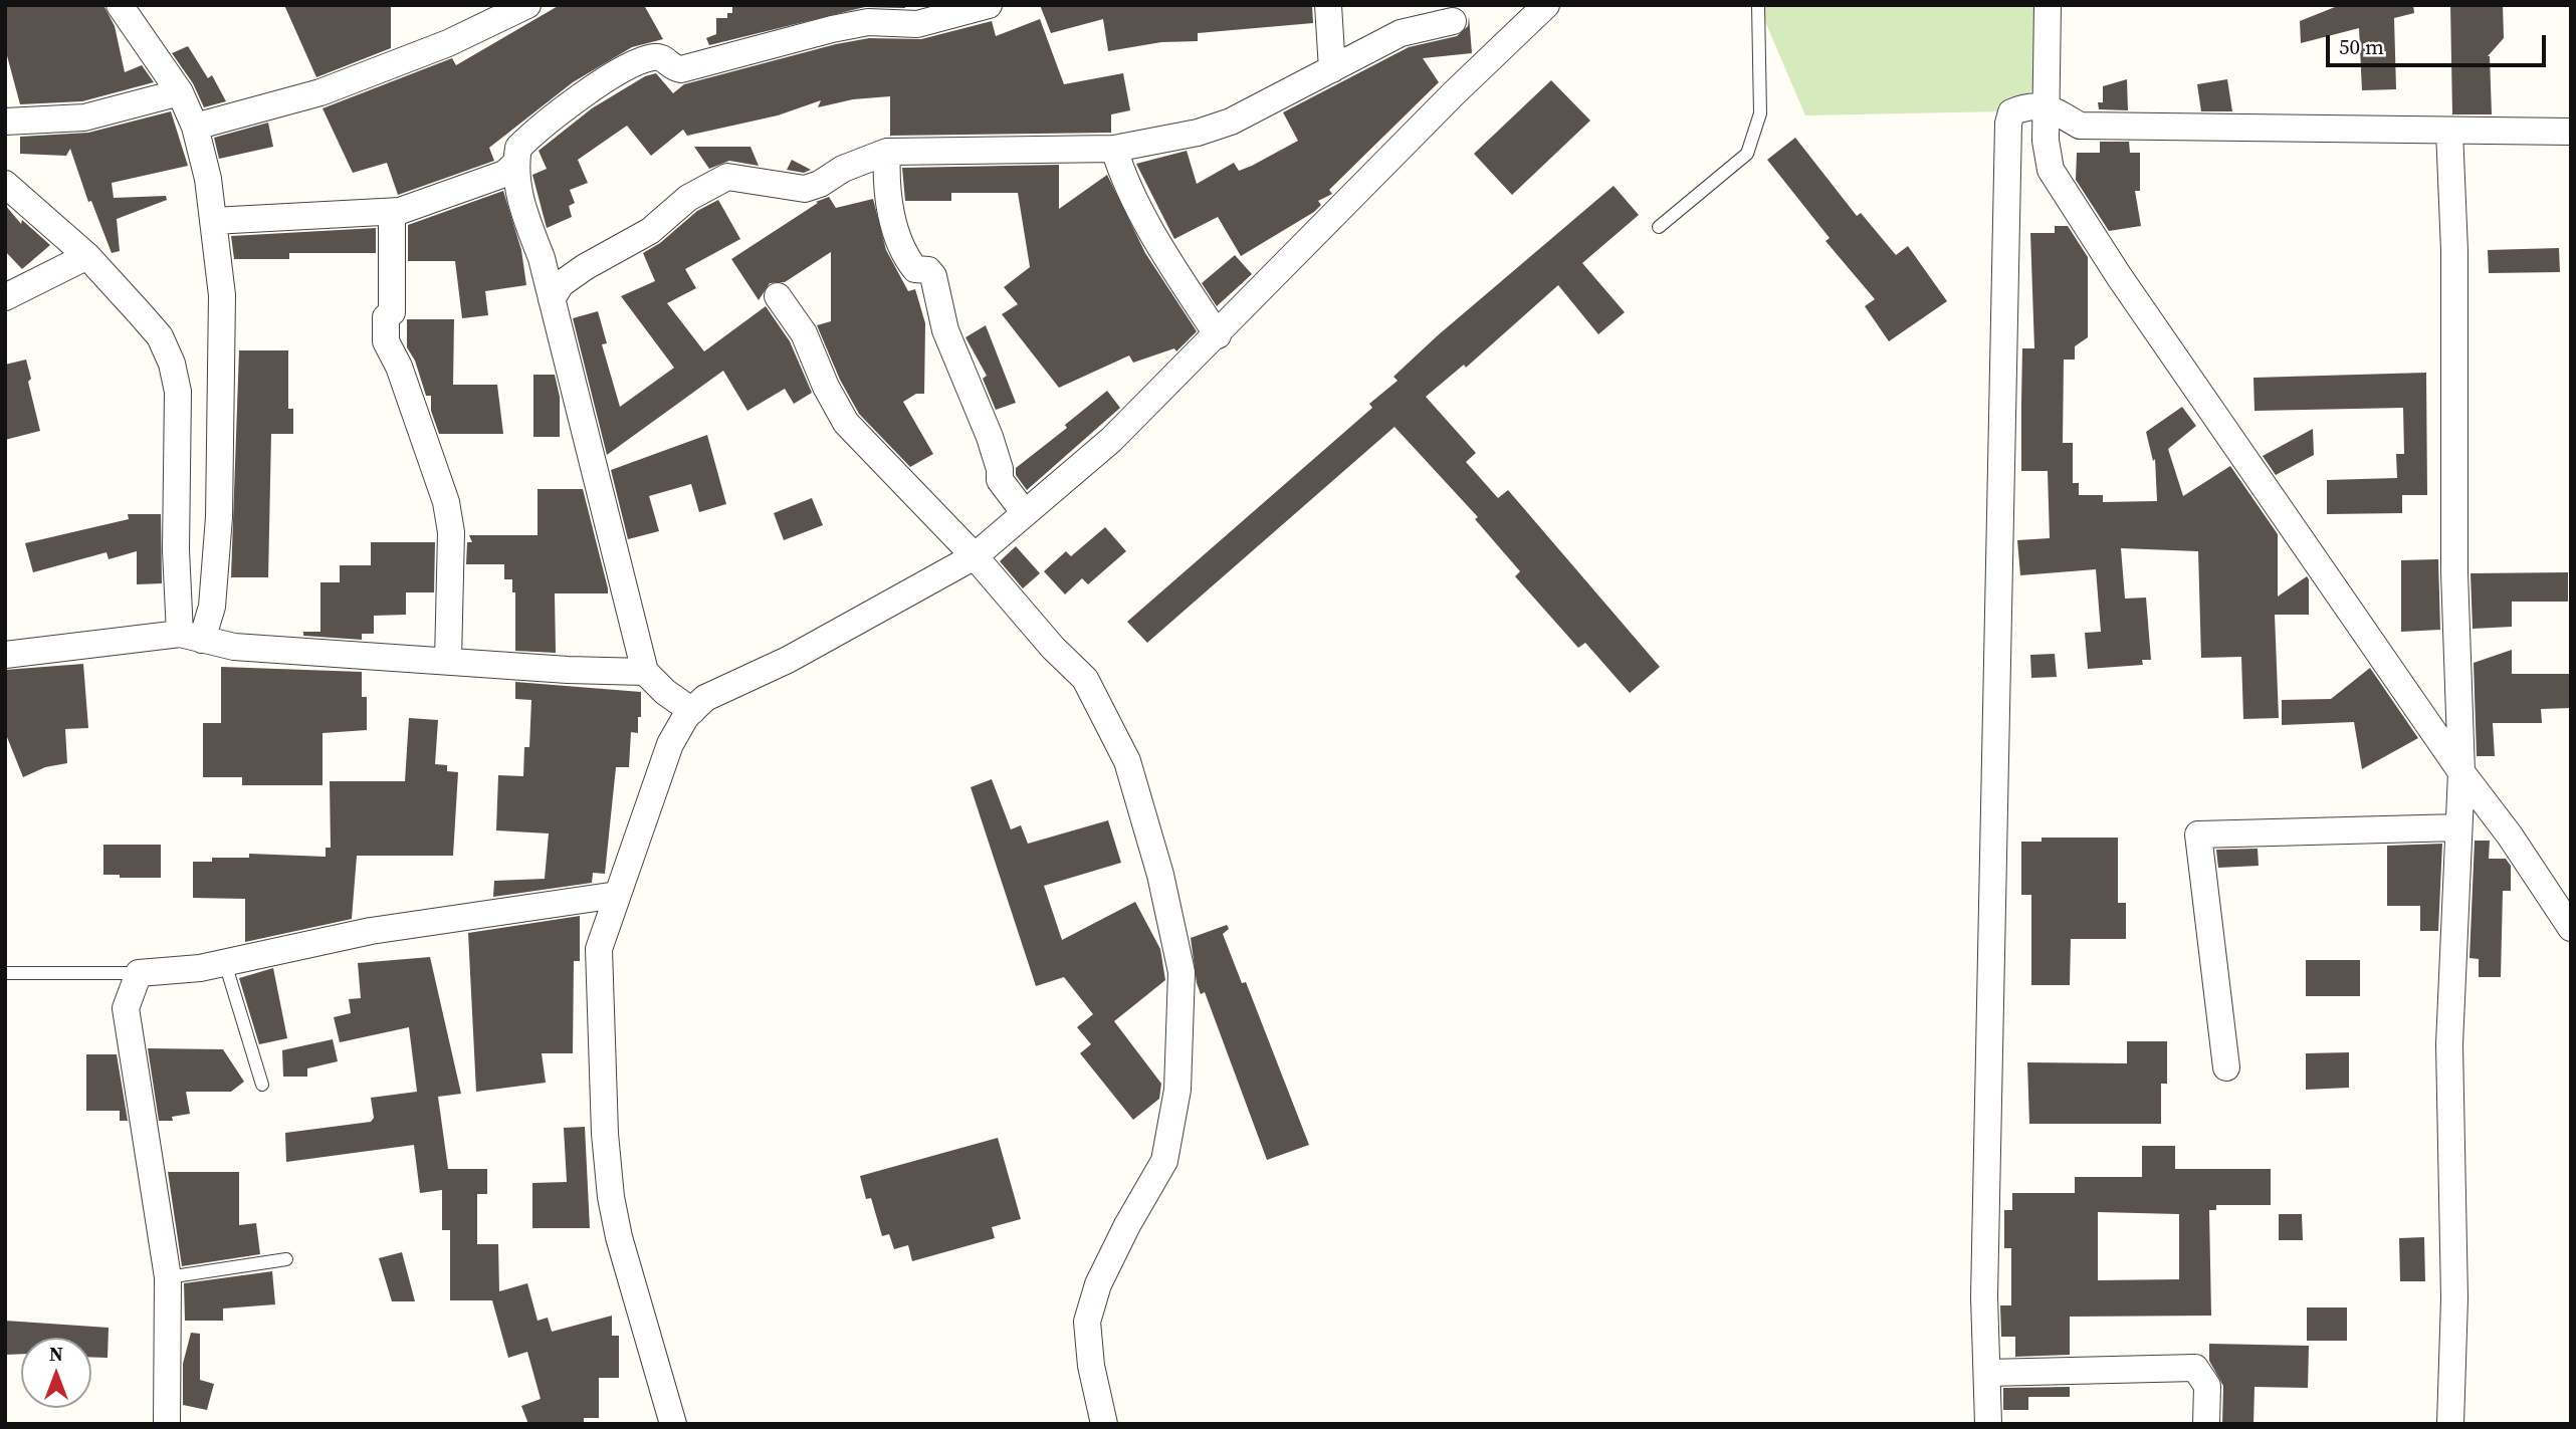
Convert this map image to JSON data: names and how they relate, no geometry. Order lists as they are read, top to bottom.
{
  "scale_bar": "50 m",
  "north": "top"
}
